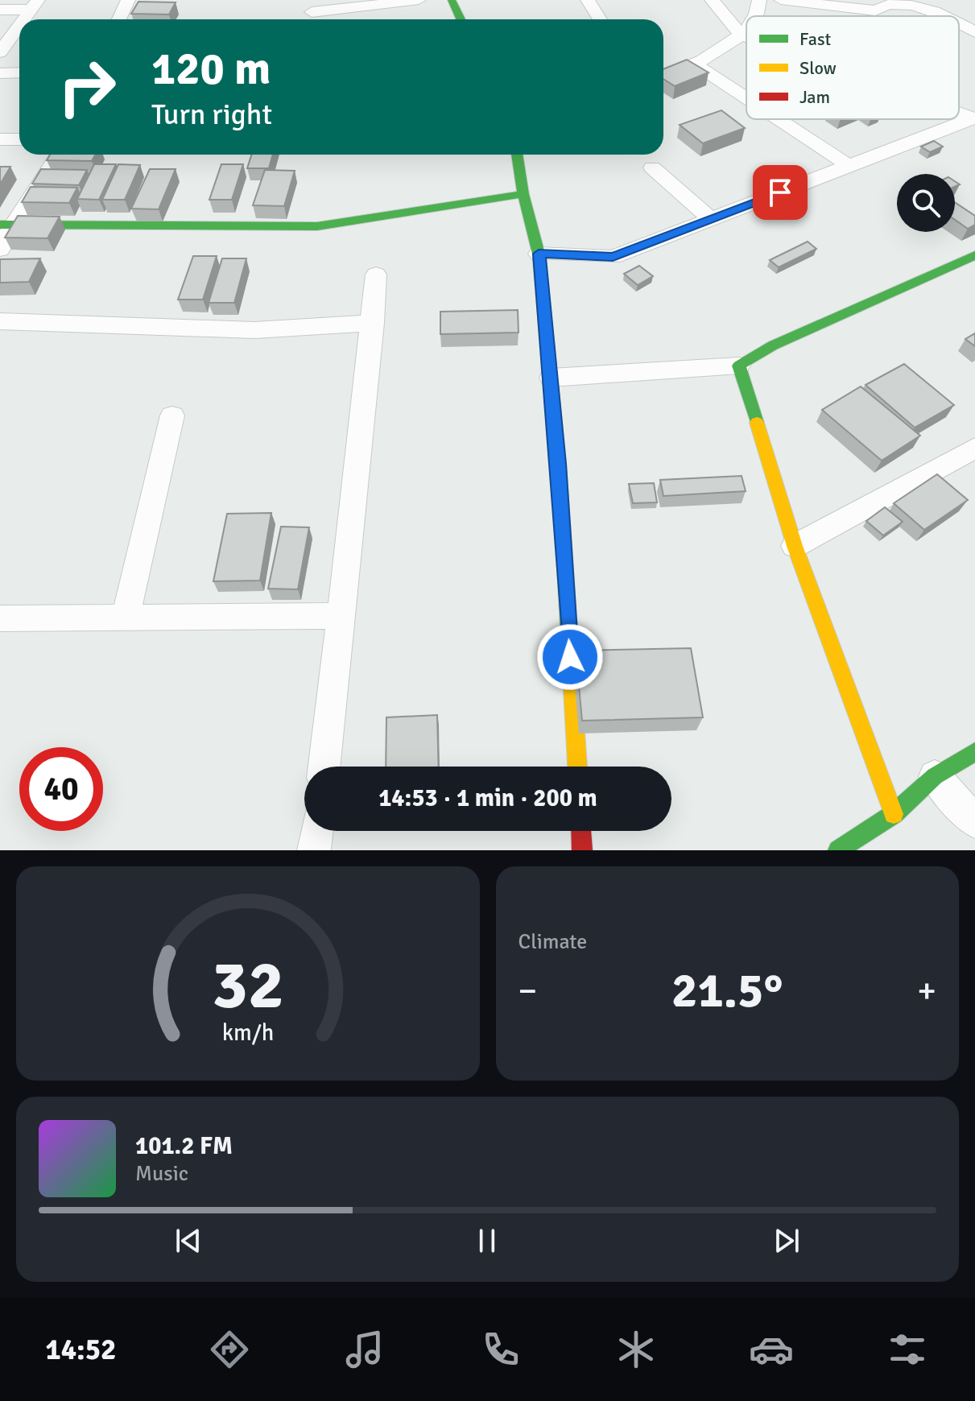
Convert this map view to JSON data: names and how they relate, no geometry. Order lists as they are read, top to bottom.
{
  "legend": ["Fast", "Slow", "Jam"],
  "page": {
    "turn": ["120 m", "Turn right"],
    "limit": "40",
    "trip": "14:53 · 1 min · 200 m",
    "tile": "Climate",
    "heat": ["−", "21.5°", "+"],
    "song": ["101.2 FM", "Music"],
    "tabs": "14:52",
    "gauge": ["32", "km/h"]
  }
}
